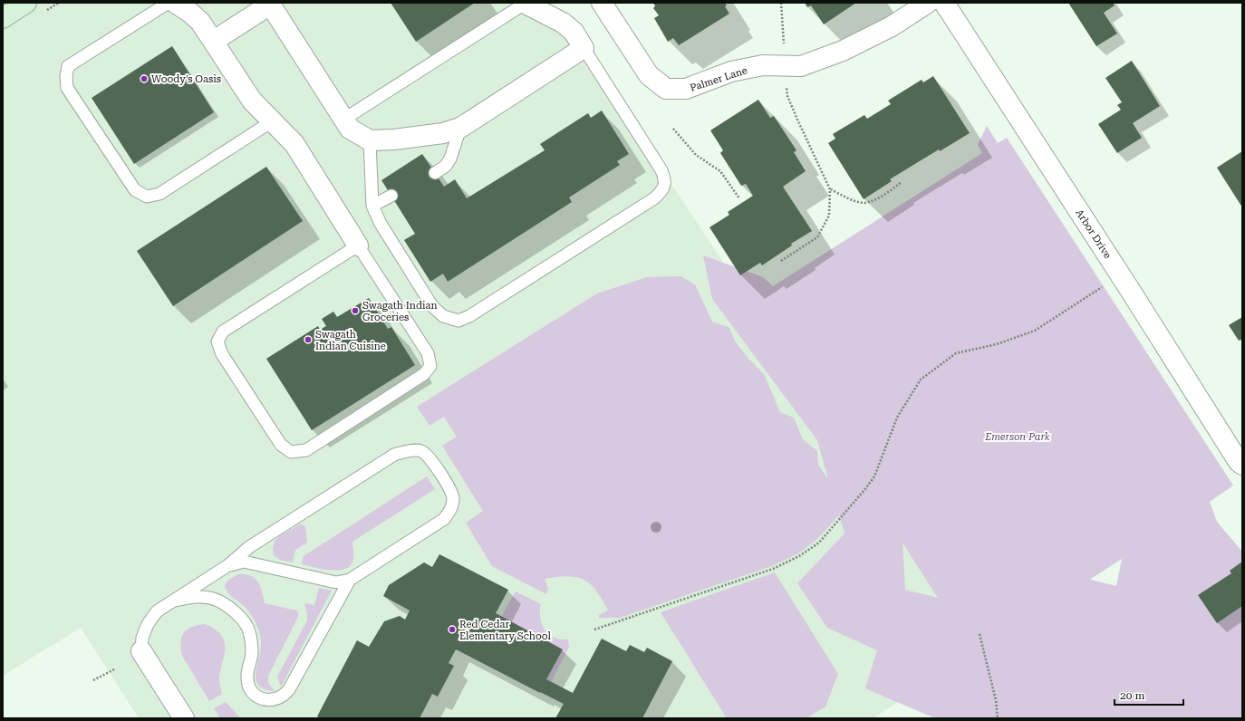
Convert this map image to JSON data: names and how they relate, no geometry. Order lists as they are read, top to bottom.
{
  "streets": {
    "street": ["Palmer Lane", "Arbor Drive"]
  },
  "parks": ["Emerson Park"],
  "places": [
    "Woody's Oasis",
    "Swagath Indian Groceries",
    "Swagath Indian Cuisine",
    "Red Cedar Elementary School"
  ],
  "scale_bar": "20 m"
}
